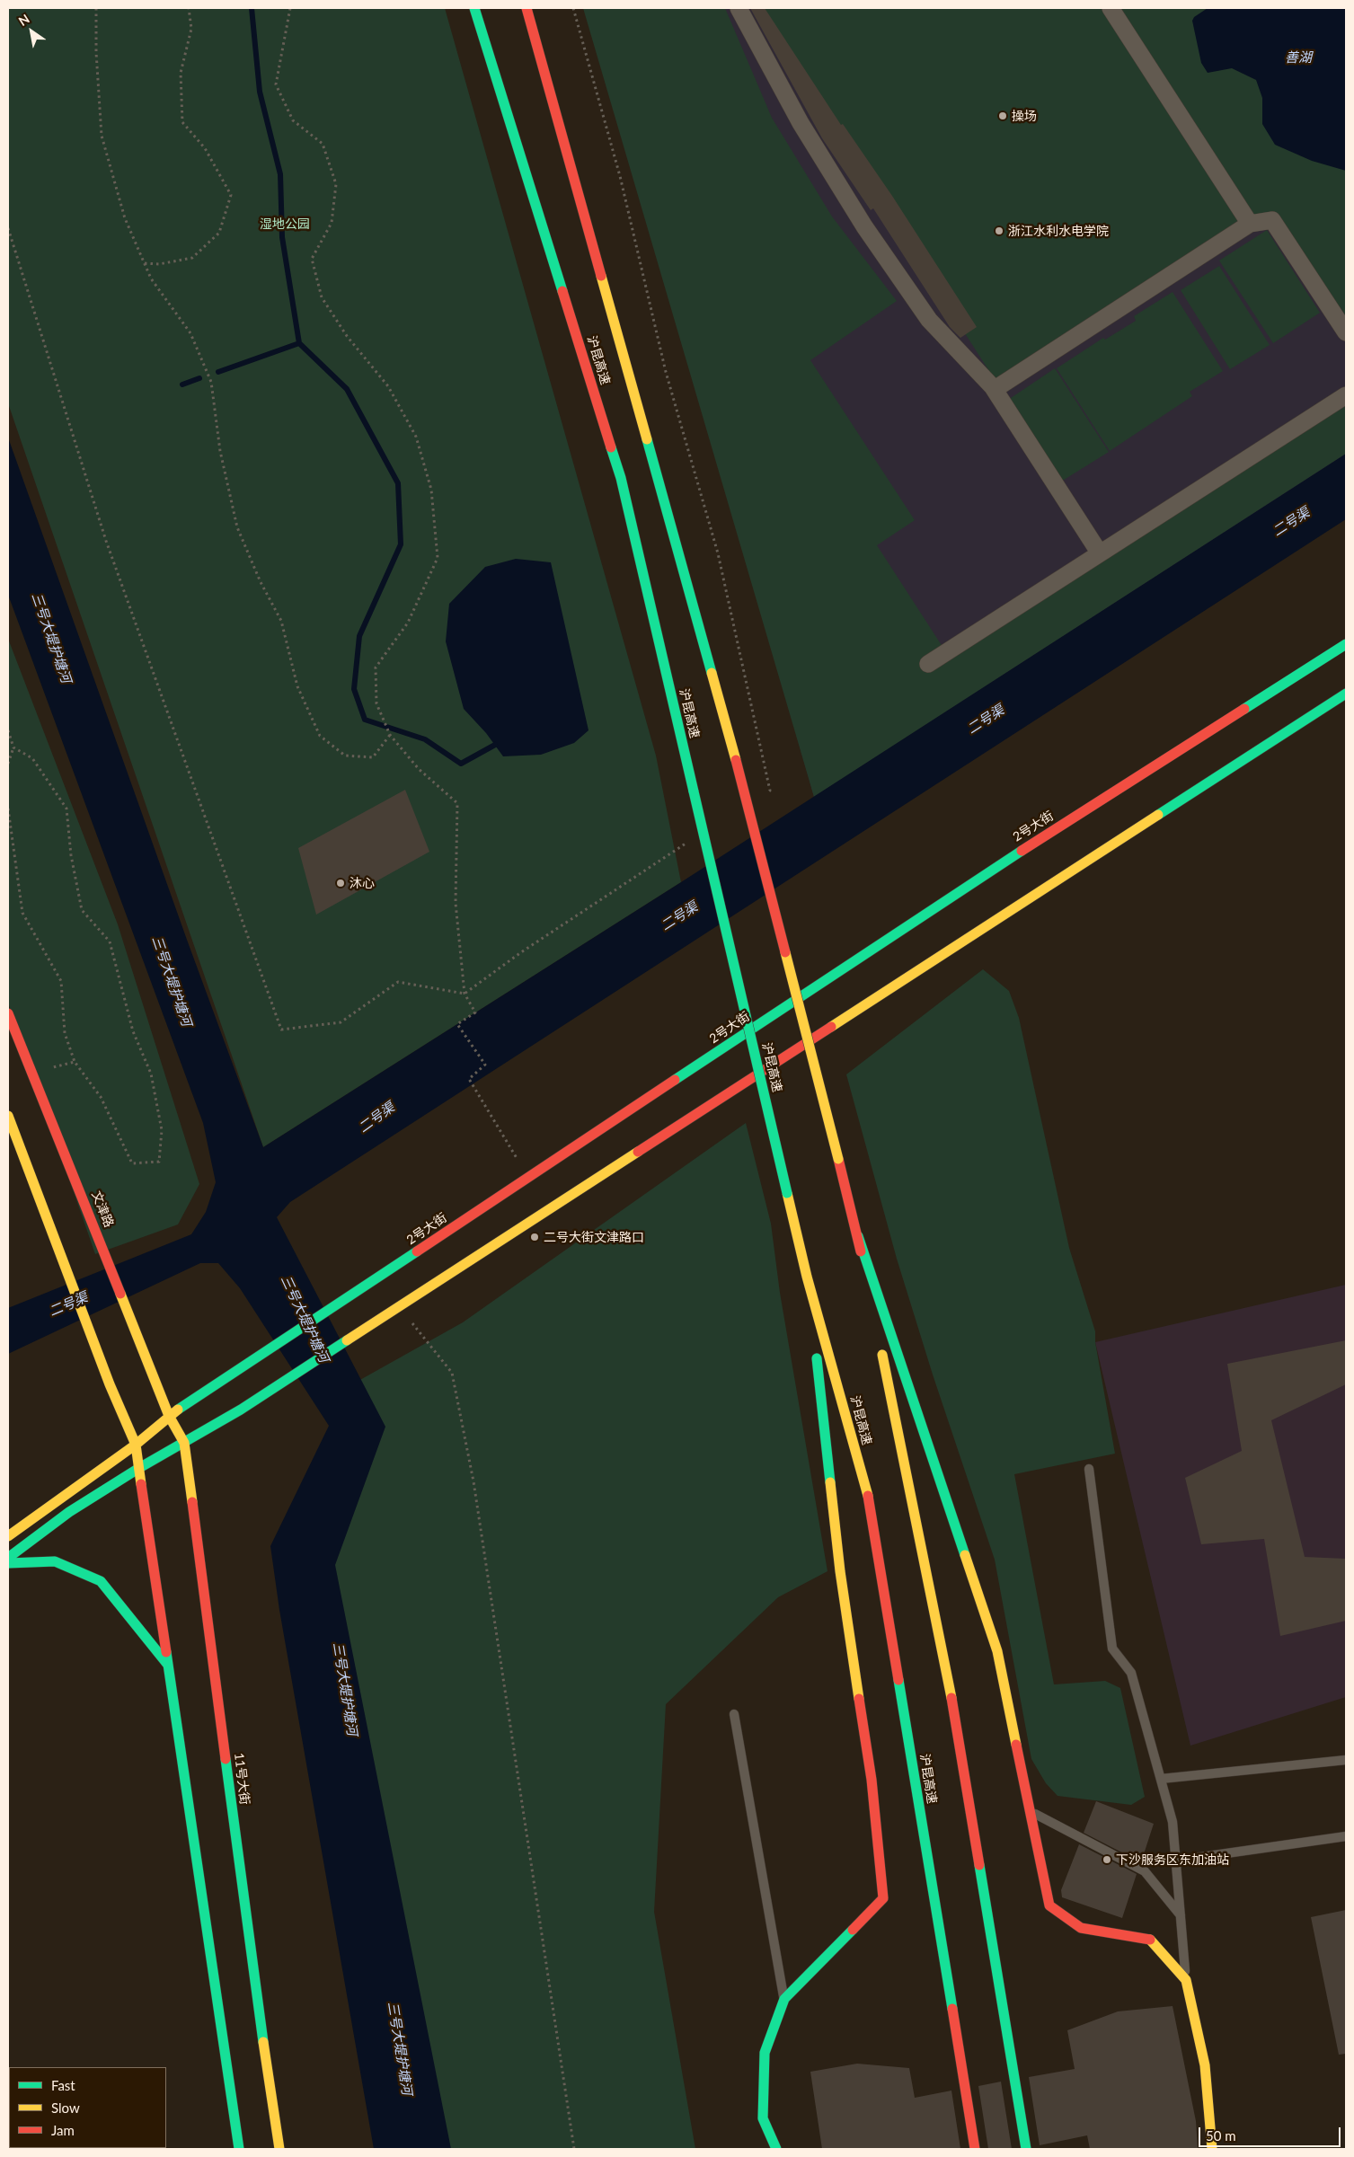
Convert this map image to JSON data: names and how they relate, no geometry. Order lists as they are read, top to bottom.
{
  "streets": {
    "main road": [
      "沪昆高速",
      "2号大街",
      "文津路",
      "11号大街"
    ]
  },
  "crossings": [
    ["2号大街", "文津路"],
    ["2号大街", "11号大街"],
    ["文津路", "11号大街"]
  ],
  "water": ["善湖", "二号渠", "三号大堤护塘河"],
  "parks": ["湿地公园"],
  "places": [
    "操场",
    "浙江水利水电学院",
    "沐心",
    "二号大街文津路口",
    "下沙服务区东加油站"
  ],
  "legend": ["Fast", "Slow", "Jam"],
  "scale_bar": "50 m",
  "north": "top left"
}
